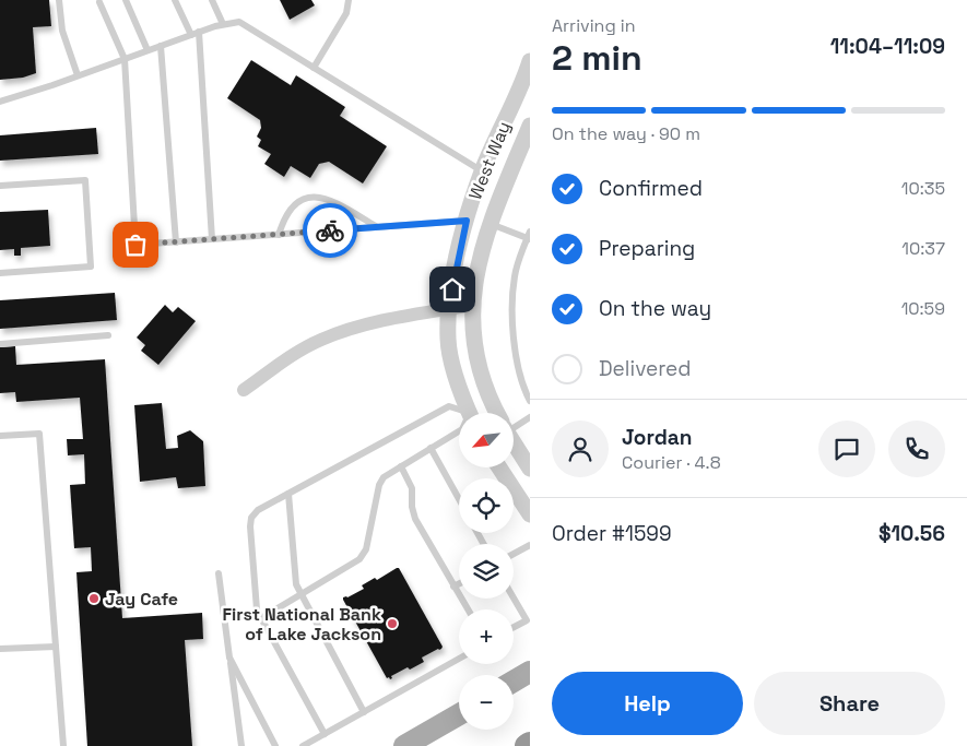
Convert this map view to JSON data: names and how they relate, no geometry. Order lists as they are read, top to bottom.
{
  "streets": {
    "street": ["West Way"]
  },
  "places": ["Jay Cafe", "First National Bank of Lake Jackson"],
  "north": "bottom left",
  "page": {
    "heading": ["2 min", "Arriving in", "11:04–11:09"],
    "panel": [
      "Jordan",
      "Courier · 4.8",
      "Order #1599",
      "$10.56"
    ],
    "bar": "On the way · 90 m",
    "list": [
      ["Confirmed", "10:35"],
      ["Preparing", "10:37"],
      ["On the way", "10:59"],
      "Delivered"
    ],
    "map_buttons": ["+", "−"],
    "buttons": ["Help", "Share"]
  }
}
